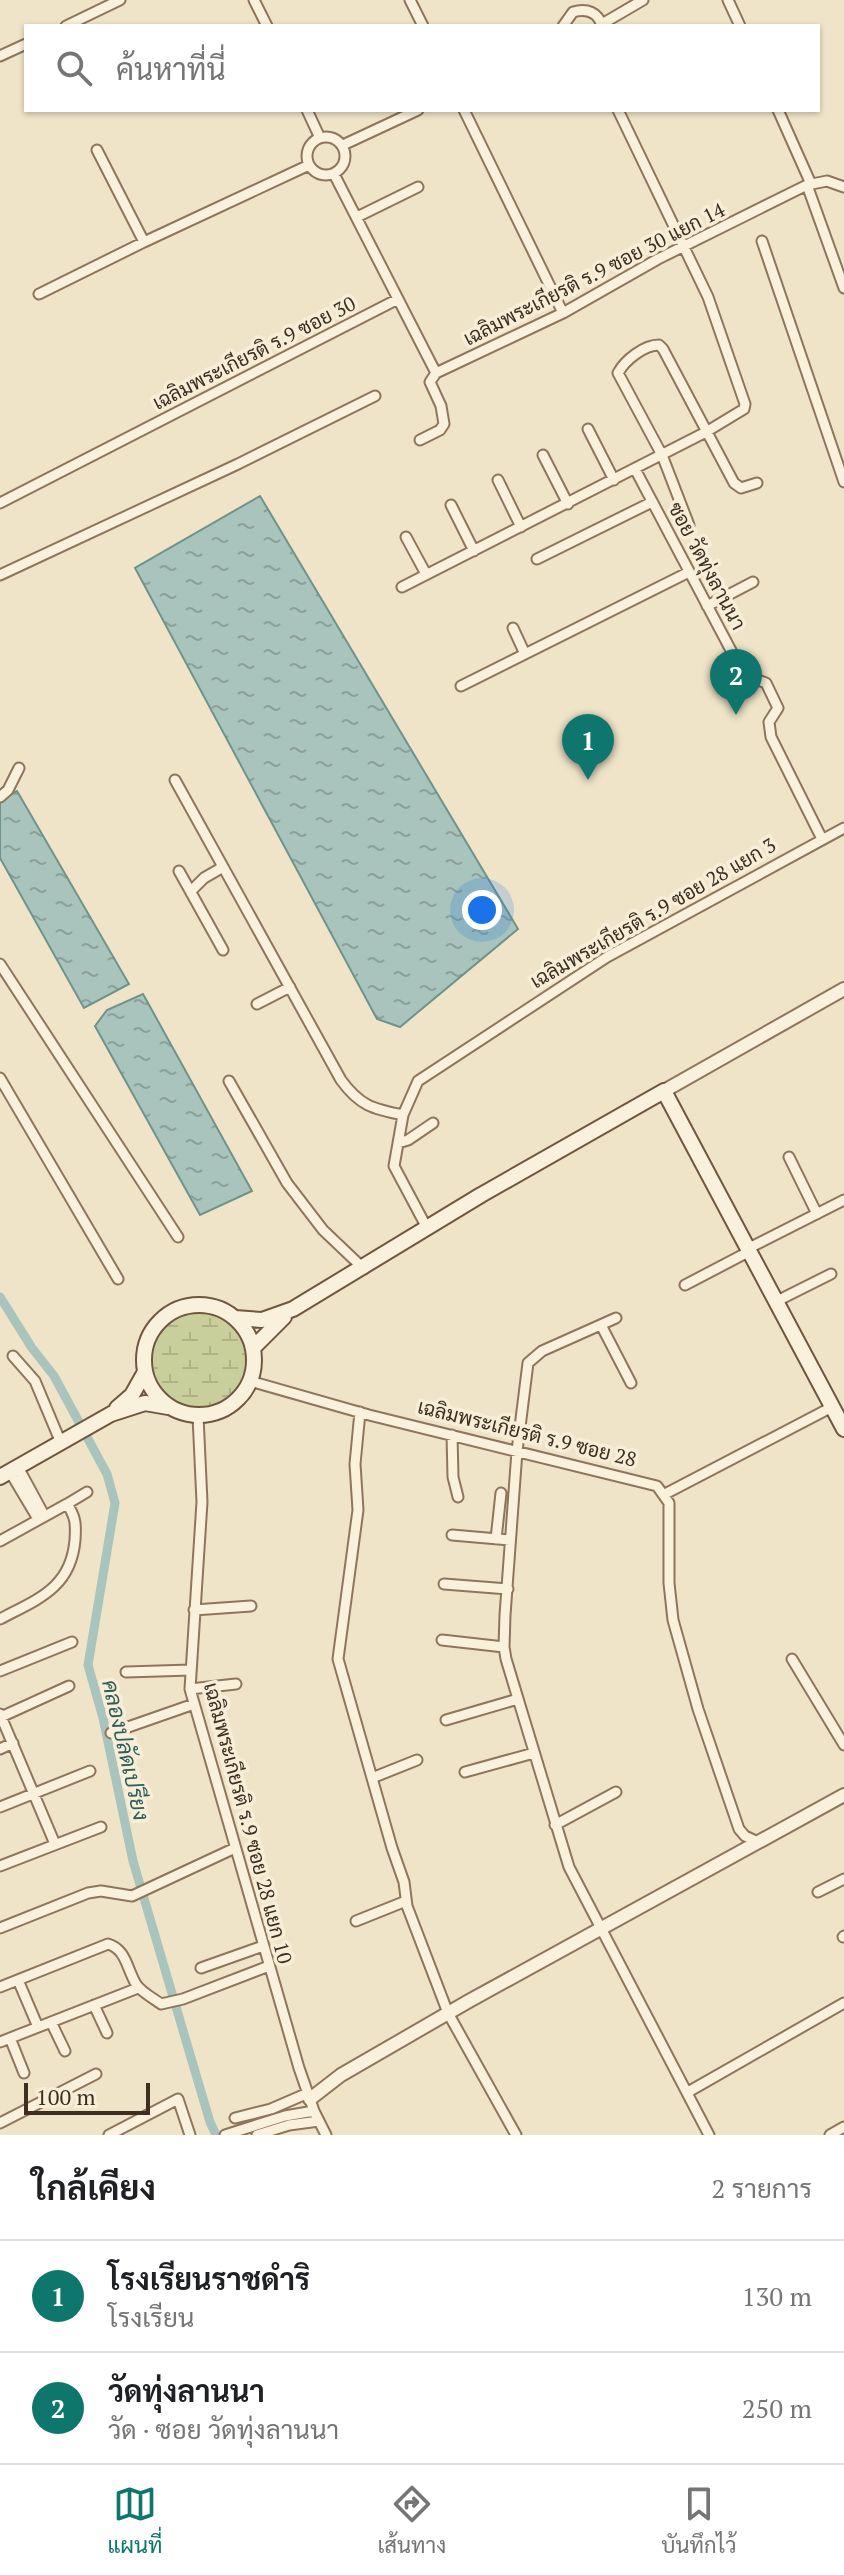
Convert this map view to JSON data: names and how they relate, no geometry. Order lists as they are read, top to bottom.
{
  "streets": {
    "street": [
      "เฉลิมพระเกียรติ ร.9 ซอย 30 แยก 14",
      "เฉลิมพระเกียรติ ร.9 ซอย 30",
      "ซอย วัดทุ่งลานนา",
      "เฉลิมพระเกียรติ ร.9 ซอย 28 แยก 3",
      "เฉลิมพระเกียรติ ร.9 ซอย 28",
      "เฉลิมพระเกียรติ ร.9 ซอย 28 แยก 10"
    ]
  },
  "crossings": [
    ["ซอย วัดทุ่งลานนา", "เฉลิมพระเกียรติ ร.9 ซอย 28 แยก 3"],
    ["เฉลิมพระเกียรติ ร.9 ซอย 28", "เฉลิมพระเกียรติ ร.9 ซอย 28 แยก 10"]
  ],
  "water": ["คลองปลัดเปรียง"],
  "scale_bar": "100 m",
  "page": {
    "search": "ค้นหาที่นี่",
    "pins": ["2", "1"],
    "scale": "100 m",
    "heading": ["ใกล้เคียง", "2 รายการ"],
    "list": [
      {
        "mark": "1",
        "name": "โรงเรียนราชดำริ",
        "note": "โรงเรียน",
        "value": "130 m"
      },
      {
        "mark": "2",
        "name": "วัดทุ่งลานนา",
        "note": "วัด · ซอย วัดทุ่งลานนา",
        "value": "250 m"
      }
    ],
    "nav": ["แผนที่", "เส้นทาง", "บันทึกไว้"]
  }
}
